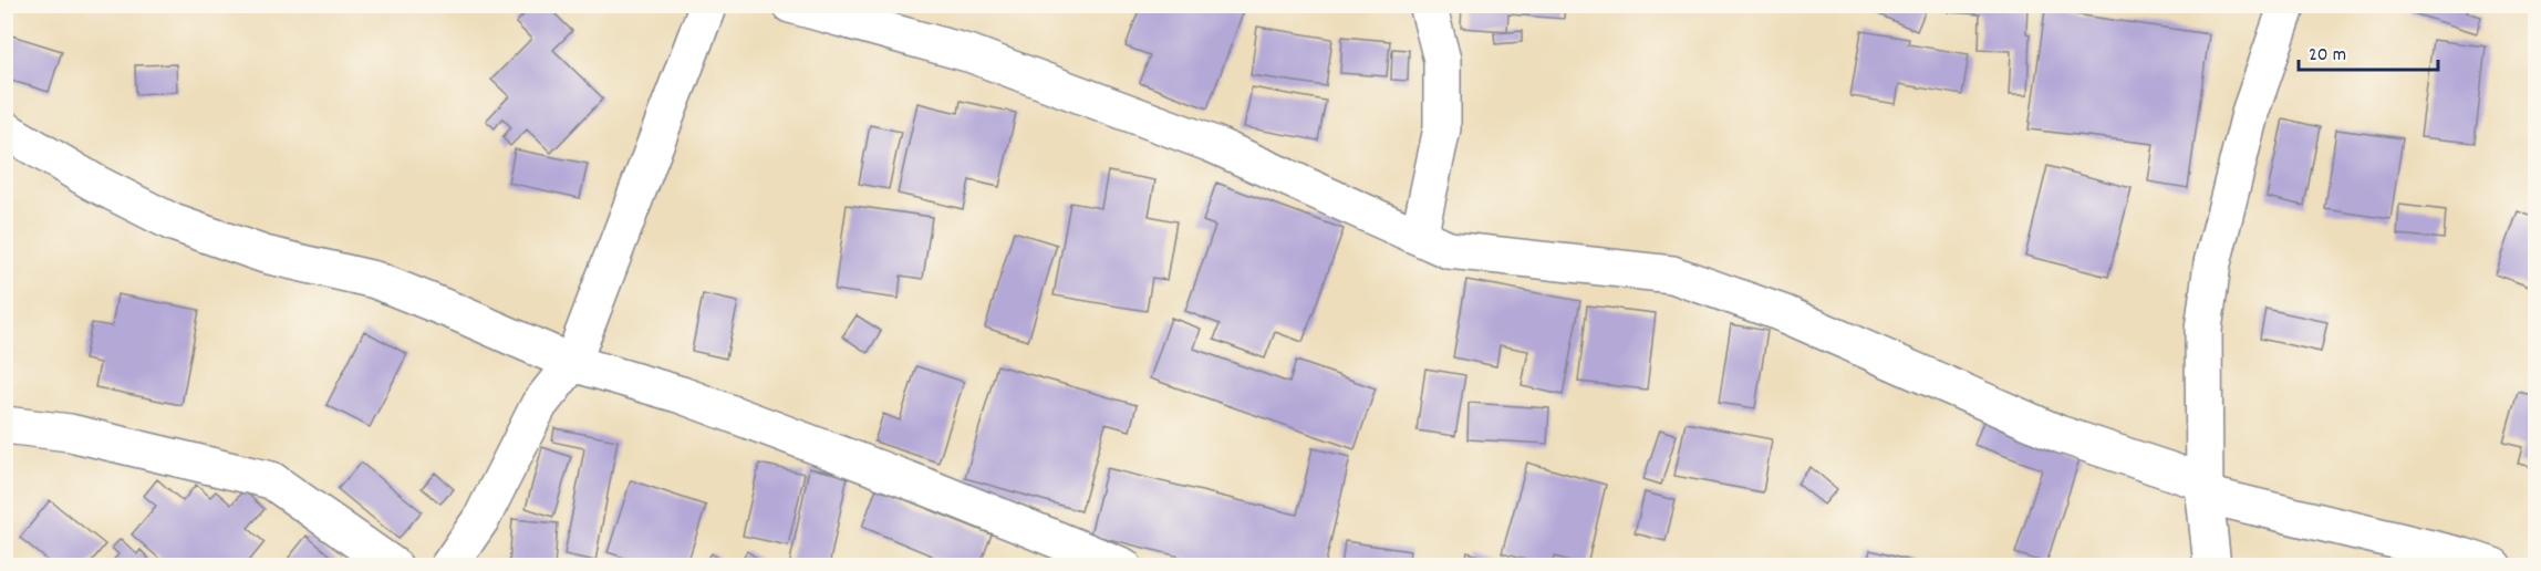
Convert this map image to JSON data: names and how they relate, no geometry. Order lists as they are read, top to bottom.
{
  "scale_bar": "20 m"
}
